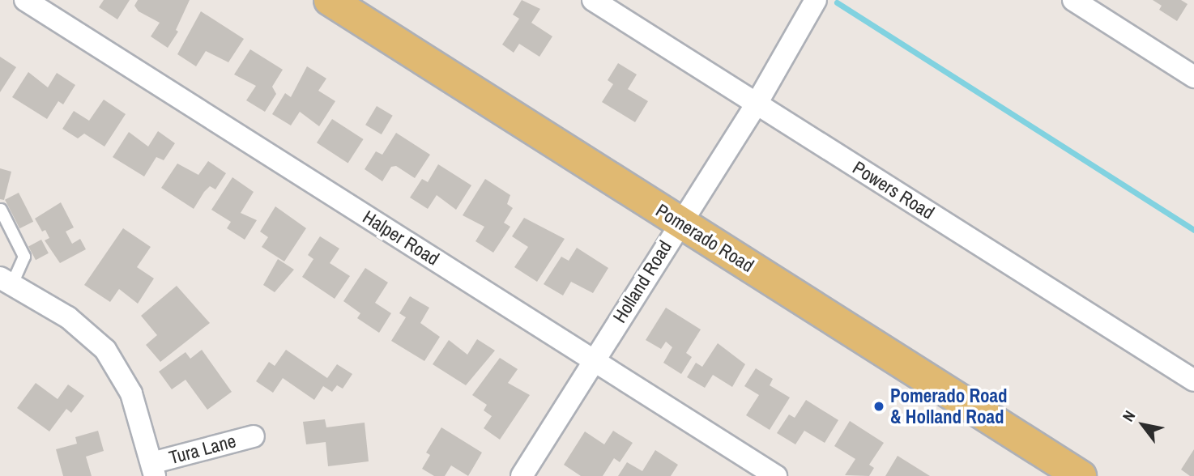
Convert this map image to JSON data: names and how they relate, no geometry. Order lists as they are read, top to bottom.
{
  "streets": {
    "main road": ["Pomerado Road"],
    "street": [
      "Powers Road",
      "Halper Road",
      "Holland Road",
      "Tura Lane"
    ]
  },
  "crossings": [
    ["Powers Road", "Holland Road"],
    ["Halper Road", "Holland Road"],
    ["Pomerado Road", "Holland Road"]
  ],
  "places": ["Pomerado Road & Holland Road"],
  "north": "top left"
}
